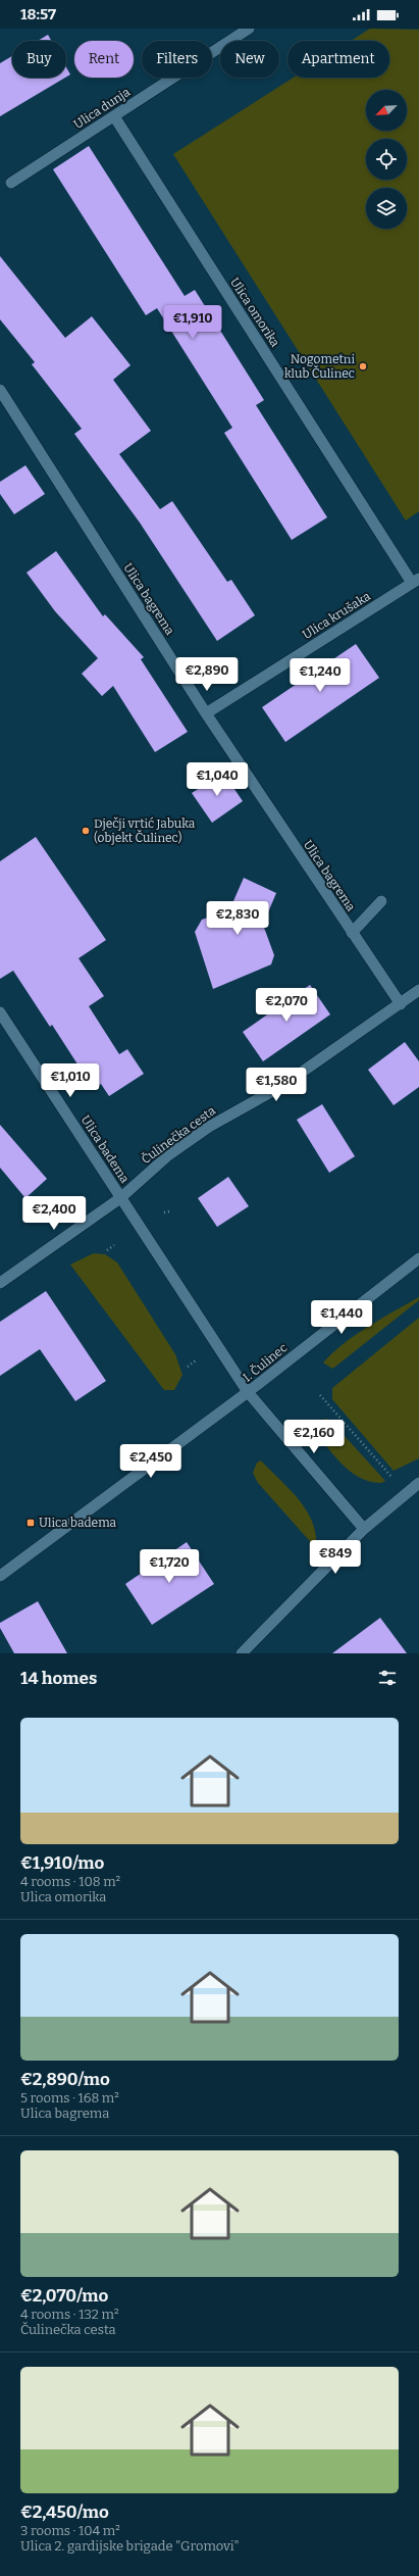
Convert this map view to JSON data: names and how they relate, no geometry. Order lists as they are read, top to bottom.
{
  "streets": {
    "street": [
      "Ulica dunja",
      "Ulica omorika",
      "Ulica bagrema",
      "Ulica krušaka",
      "Čulinečka cesta",
      "Ulica badema",
      "I. Čulinec"
    ]
  },
  "crossings": [
    ["Ulica dunja", "Ulica omorika"],
    ["Ulica omorika", "Ulica krušaka"],
    ["Ulica bagrema", "Ulica krušaka"],
    ["Ulica bagrema", "Čulinečka cesta"],
    ["Čulinečka cesta", "Ulica badema"]
  ],
  "places": {
    "other": ["Nogometni klub Čulinec", "Dječji vrtić Jabuka (objekt Čulinec)"],
    "transit": ["Ulica badema"]
  },
  "north": "bottom left",
  "page": {
    "status": "18:57",
    "chip": [
      "Buy",
      "Rent",
      "Filters",
      "New",
      "Apartment"
    ],
    "price": [
      "€1,910",
      "€2,890",
      "€1,240",
      "€1,040",
      "€2,830",
      "€2,070",
      "€1,010",
      "€1,580",
      "€2,400",
      "€1,440",
      "€2,160",
      "€2,450",
      "€849",
      "€1,720"
    ],
    "heading": "14 homes",
    "list": [
      {
        "name": "€1,910/mo",
        "note": "4 rooms · 108 m² · Ulica omorika"
      },
      {
        "name": "€2,890/mo",
        "note": "5 rooms · 168 m² · Ulica bagrema"
      },
      {
        "name": "€2,070/mo",
        "note": "4 rooms · 132 m² · Čulinečka cesta"
      },
      {
        "name": "€2,450/mo",
        "note": "3 rooms · 104 m² · Ulica 2. gardijske brigade \"Gromovi\""
      }
    ]
  }
}
